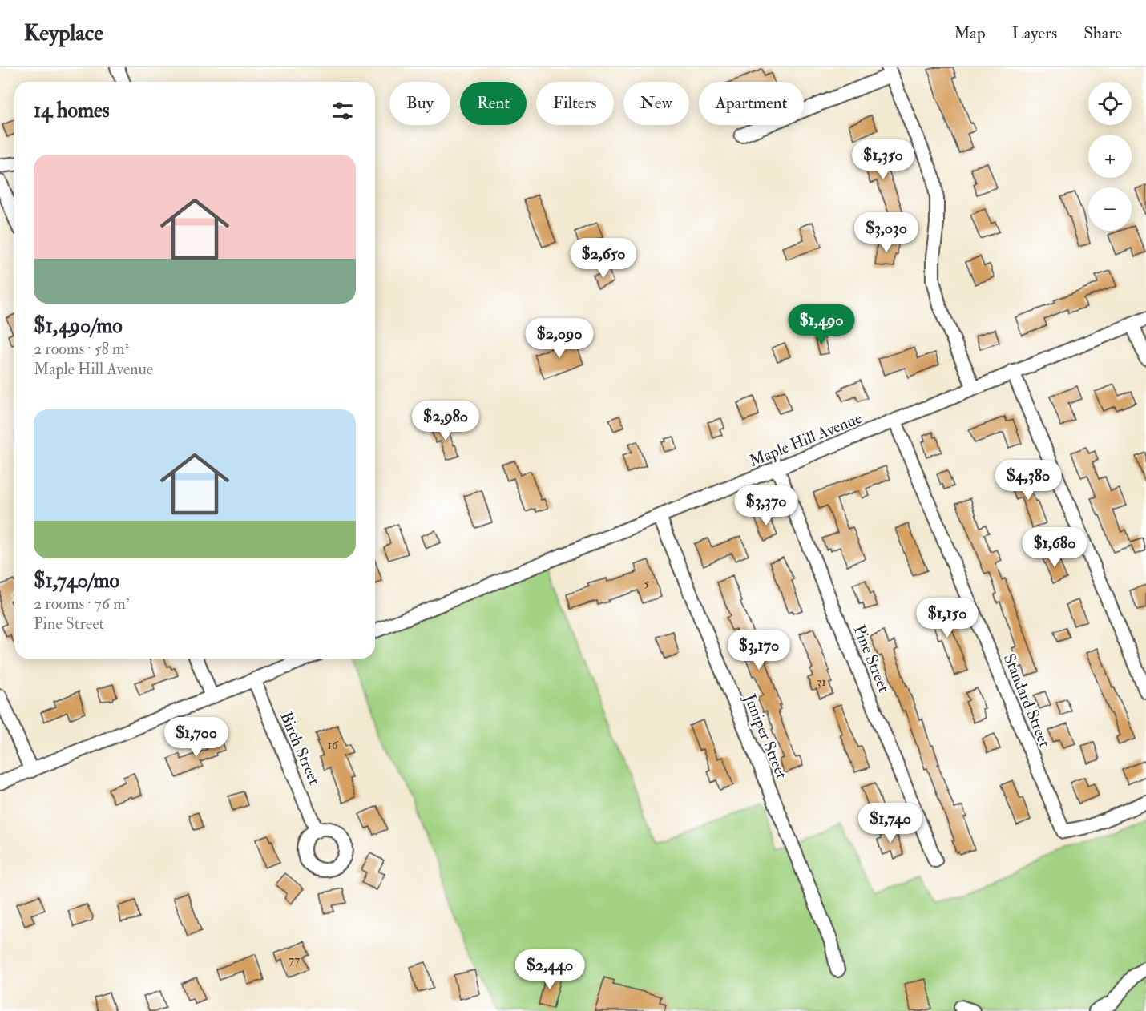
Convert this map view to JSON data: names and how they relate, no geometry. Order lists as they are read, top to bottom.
{
  "streets": {
    "street": [
      "Maple Hill Avenue",
      "Pine Street",
      "Standard Street",
      "Juniper Street",
      "Birch Street"
    ]
  },
  "crossings": [
    ["Maple Hill Avenue", "Pine Street"],
    ["Maple Hill Avenue", "Standard Street"],
    ["Maple Hill Avenue", "Juniper Street"]
  ],
  "house_numbers": [
    "5",
    "31",
    "16",
    "77"
  ],
  "page": {
    "header": "Keyplace",
    "nav": ["Map", "Layers", "Share"],
    "map_buttons": ["+", "−"],
    "chip": [
      "Buy",
      "Rent",
      "Filters",
      "New",
      "Apartment"
    ],
    "heading": "14 homes",
    "price": [
      "$1,350",
      "$3,030",
      "$2,650",
      "$1,490",
      "$2,090",
      "$2,980",
      "$4,380",
      "$3,370",
      "$1,680",
      "$1,150",
      "$3,170",
      "$1,700",
      "$1,740",
      "$2,440"
    ],
    "list": [
      {
        "name": "$1,490/mo",
        "note": "2 rooms · 58 m² · Maple Hill Avenue"
      },
      {
        "name": "$1,740/mo",
        "note": "2 rooms · 76 m² · Pine Street"
      }
    ]
  }
}
